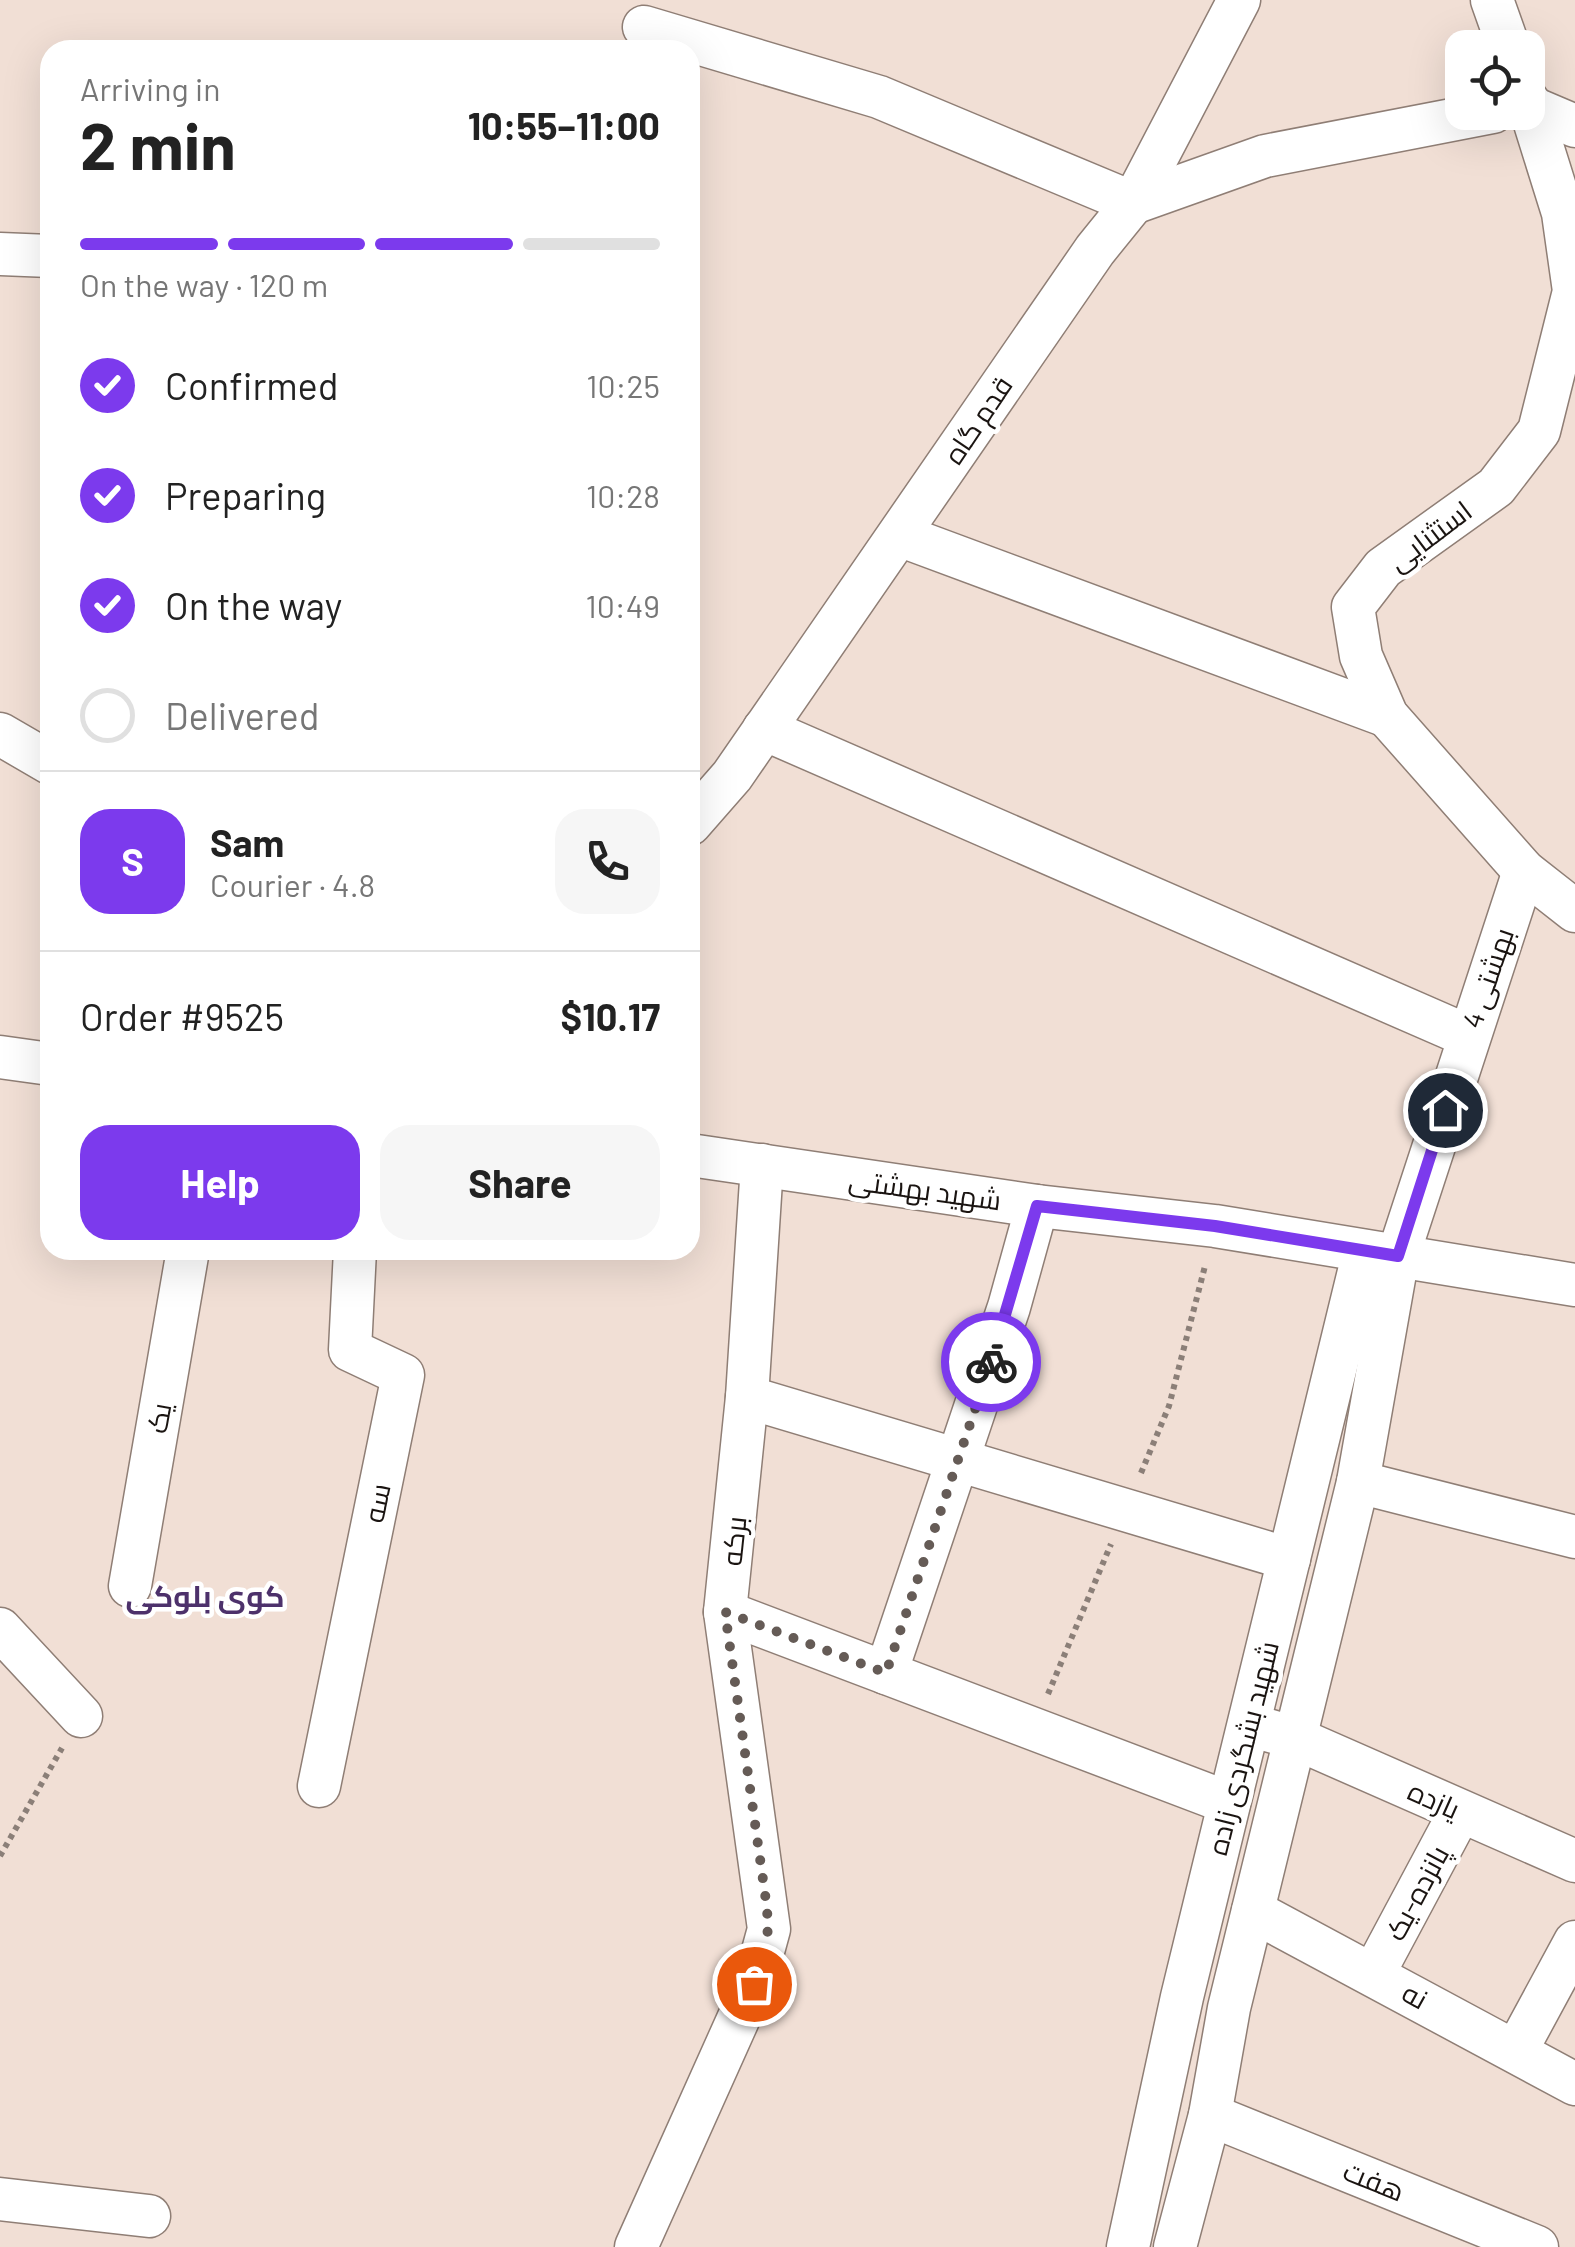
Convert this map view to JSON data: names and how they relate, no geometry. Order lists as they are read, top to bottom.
{
  "streets": {
    "street": [
      "قدم گاه",
      "استثنایی",
      "بهشتی 4",
      "شهید بهشتی",
      "یک",
      "سه",
      "برکه",
      "شهید بشگردی زاده",
      "یازده",
      "پانزده-یک",
      "نه",
      "هفت"
    ]
  },
  "crossings": [
    ["استثنایی", "بهشتی 4"],
    ["بهشتی 4", "شهید بهشتی"],
    ["بهشتی 4", "شهید بشگردی زاده"],
    ["شهید بهشتی", "برکه"],
    ["شهید بهشتی", "شهید بشگردی زاده"],
    ["شهید بشگردی زاده", "یازده"],
    ["شهید بشگردی زاده", "نه"],
    ["شهید بشگردی زاده", "هفت"],
    ["یازده", "پانزده-یک"],
    ["پانزده-یک", "نه"]
  ],
  "districts": ["کوی بلوکی"],
  "page": {
    "heading": ["2 min", "Arriving in", "10:55–11:00"],
    "panel": [
      "Sam",
      "Courier · 4.8",
      "Order #9525",
      "$10.17"
    ],
    "bar": "On the way · 120 m",
    "list": [
      ["Confirmed", "10:25"],
      ["Preparing", "10:28"],
      ["On the way", "10:49"],
      "Delivered"
    ],
    "round": "S",
    "buttons": ["Help", "Share"]
  }
}
